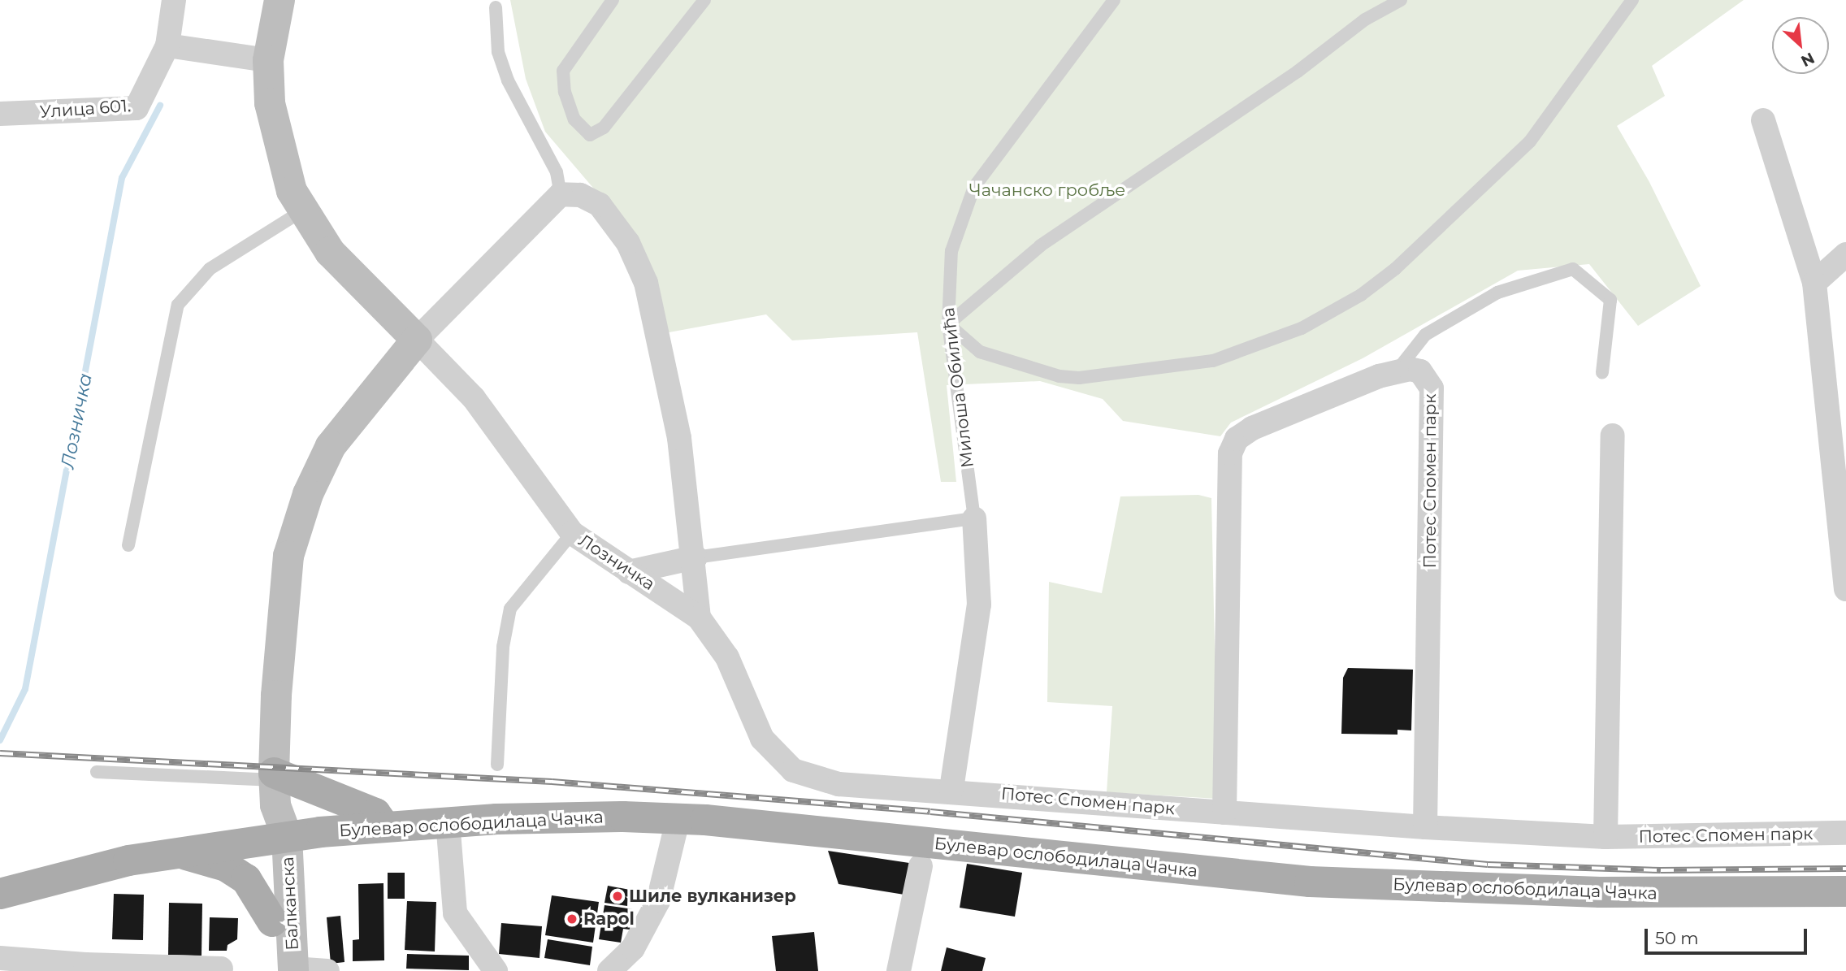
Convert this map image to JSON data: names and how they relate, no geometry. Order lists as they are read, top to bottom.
{
  "streets": {
    "main road": ["Булевар ослободилаца Чачка"],
    "street": [
      "Улица 601.",
      "Милоша Обилића",
      "Потес Спомен парк",
      "Лозничка",
      "Балканска"
    ]
  },
  "crossings": [
    ["Милоша Обилића", "Потес Спомен парк"],
    ["Милоша Обилића", "Лозничка"],
    ["Потес Спомен парк", "Лозничка"],
    ["Булевар ослободилаца Чачка", "Балканска"]
  ],
  "water": ["Лозничка"],
  "parks": ["Чачанско гробље"],
  "places": ["Шиле вулканизер", "Rapol"],
  "scale_bar": "50 m",
  "north": "bottom right"
}
